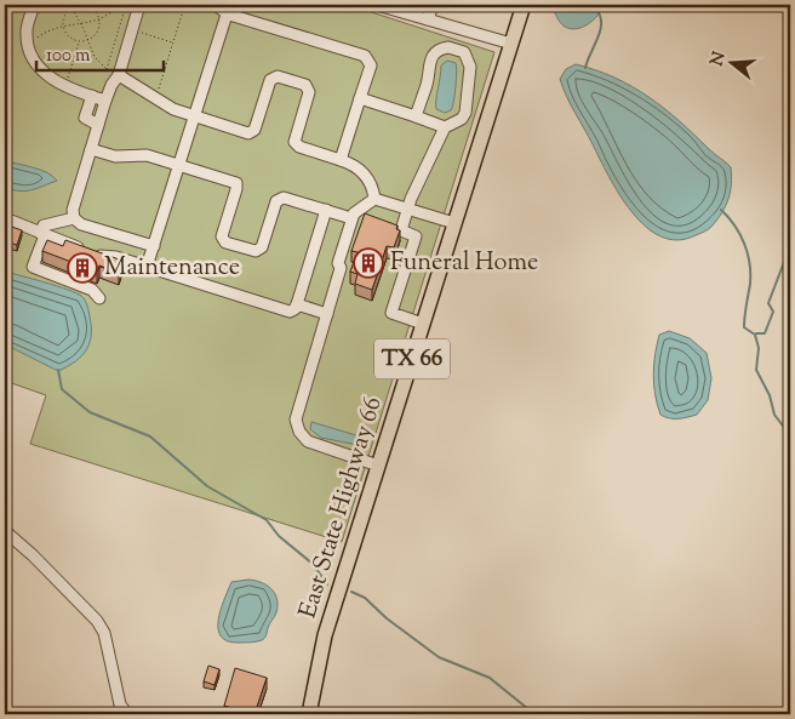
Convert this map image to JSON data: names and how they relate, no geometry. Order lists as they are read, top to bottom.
{
  "streets": {
    "main road": ["TX 66", "East State Highway 66"]
  },
  "places": {
    "building": ["Funeral Home", "Maintenance"]
  },
  "scale_bar": "100 m",
  "north": "left"
}
